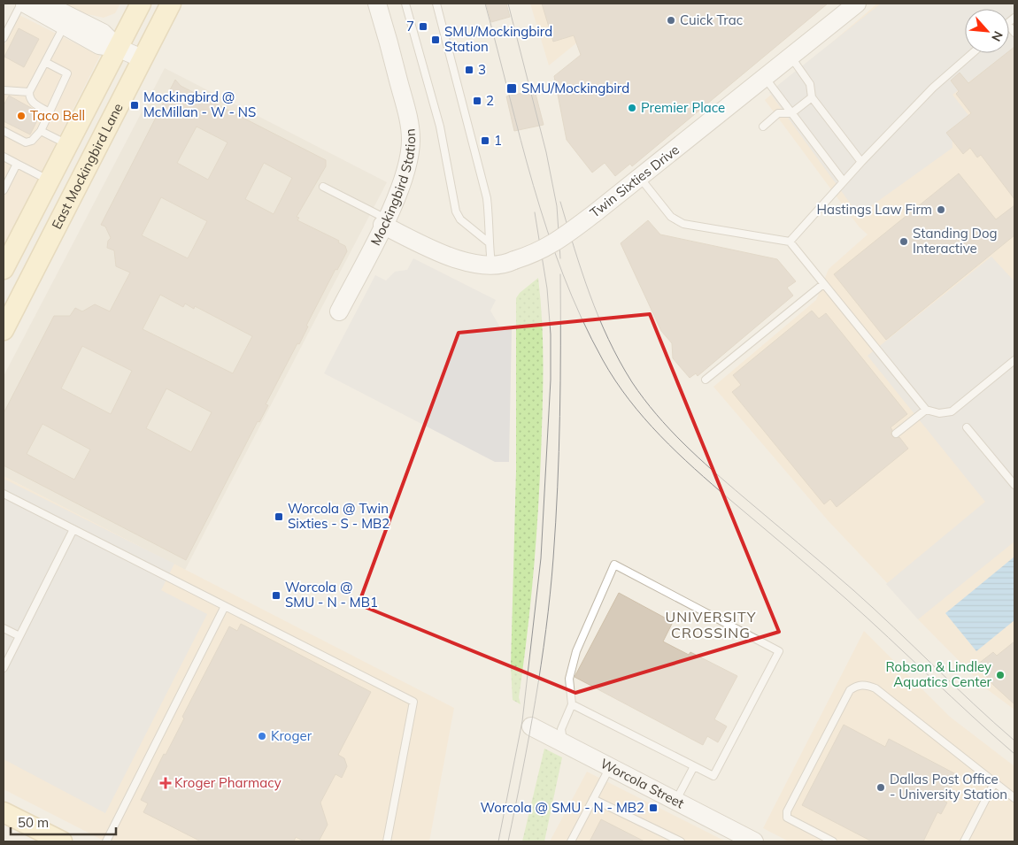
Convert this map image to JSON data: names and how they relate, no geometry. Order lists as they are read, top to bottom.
{
  "streets": {
    "main road": ["East Mockingbird Lane"],
    "street": ["Twin Sixties Drive", "Mockingbird Station", "Worcola Street"]
  },
  "crossings": [
    ["Twin Sixties Drive", "Mockingbird Station"]
  ],
  "districts": ["UNIVERSITY CROSSING"],
  "places": {
    "other": [
      "Cuick Trac",
      "Premier Place",
      "Taco Bell",
      "Hastings Law Firm",
      "Standing Dog Interactive",
      "Robson & Lindley Aquatics Center",
      "Kroger",
      "Dallas Post Office - University Station"
    ],
    "transit": [
      "7",
      "SMU/Mockingbird Station",
      "3",
      "SMU/Mockingbird",
      "2",
      "Mockingbird @ McMillan - W - NS",
      "1",
      "Worcola @ Twin Sixties - S - MB2",
      "Worcola @ SMU - N - MB1",
      "Worcola @ SMU - N - MB2"
    ],
    "health": ["Kroger Pharmacy"]
  },
  "scale_bar": "50 m",
  "north": "bottom right"
}
